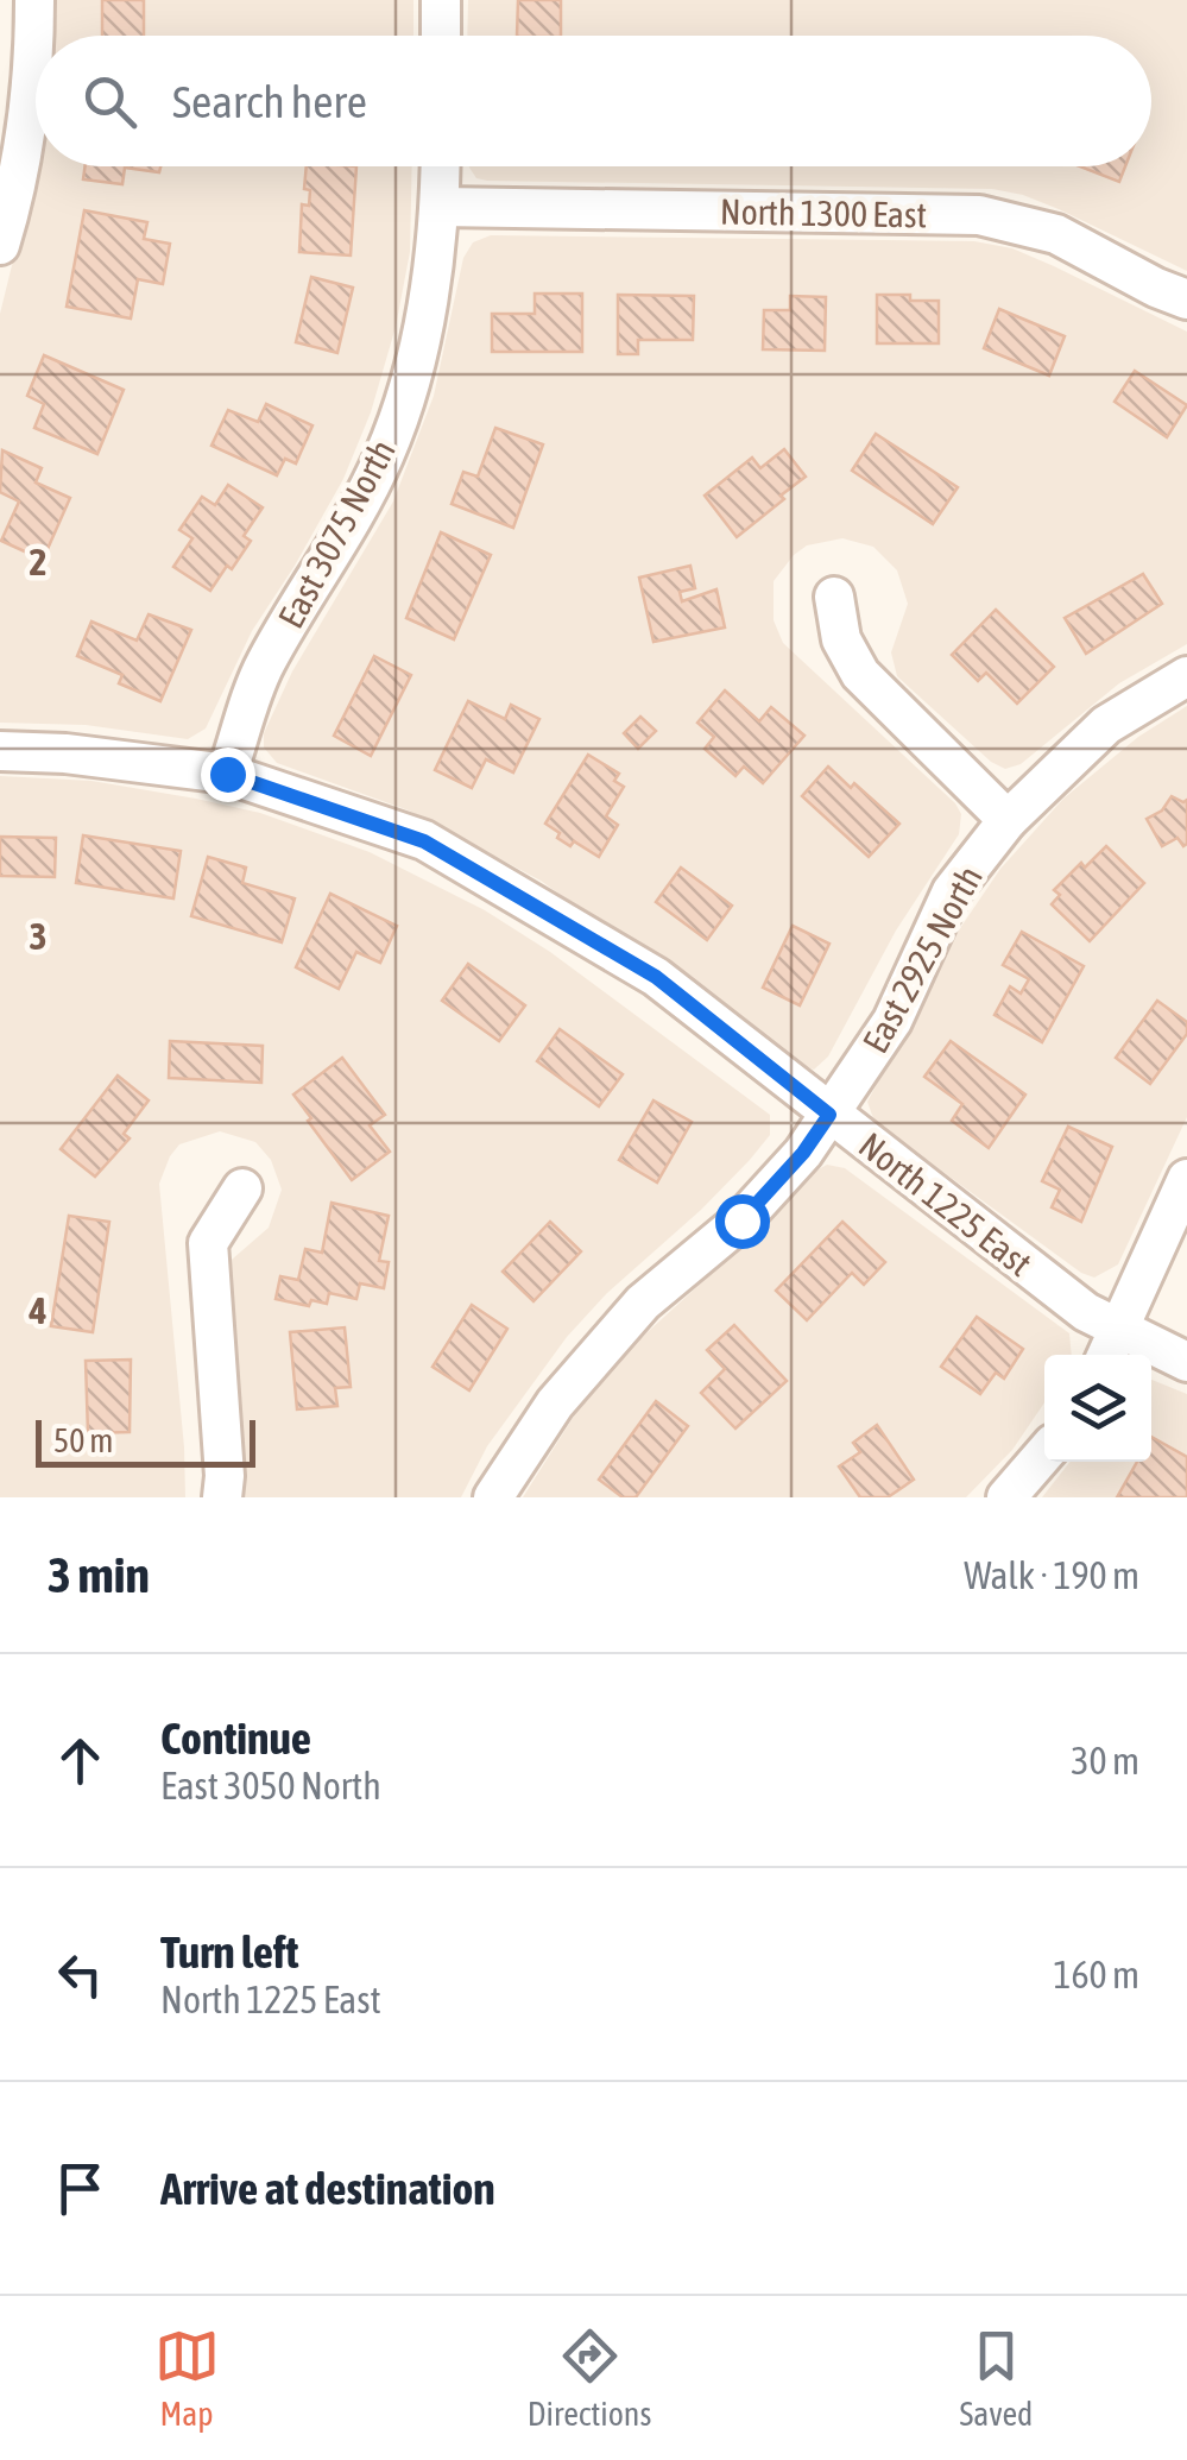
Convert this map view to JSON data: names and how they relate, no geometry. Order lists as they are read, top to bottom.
{
  "streets": {
    "street": [
      "North 1300 East",
      "East 3075 North",
      "East 2925 North",
      "North 1225 East"
    ]
  },
  "crossings": [
    ["North 1300 East", "East 3075 North"],
    ["East 3075 North", "North 1225 East"],
    ["East 2925 North", "North 1225 East"]
  ],
  "scale_bar": "50 m",
  "page": {
    "search": "Search here",
    "scale": "50 m",
    "heading": ["3 min", "Walk · 190 m"],
    "list": [
      ["Continue", "East 3050 North", "30 m"],
      ["Turn left", "North 1225 East", "160 m"],
      "Arrive at destination"
    ],
    "nav": ["Map", "Directions", "Saved"]
  },
  "grid": {
    "rows": ["2", "3", "4"]
  }
}
